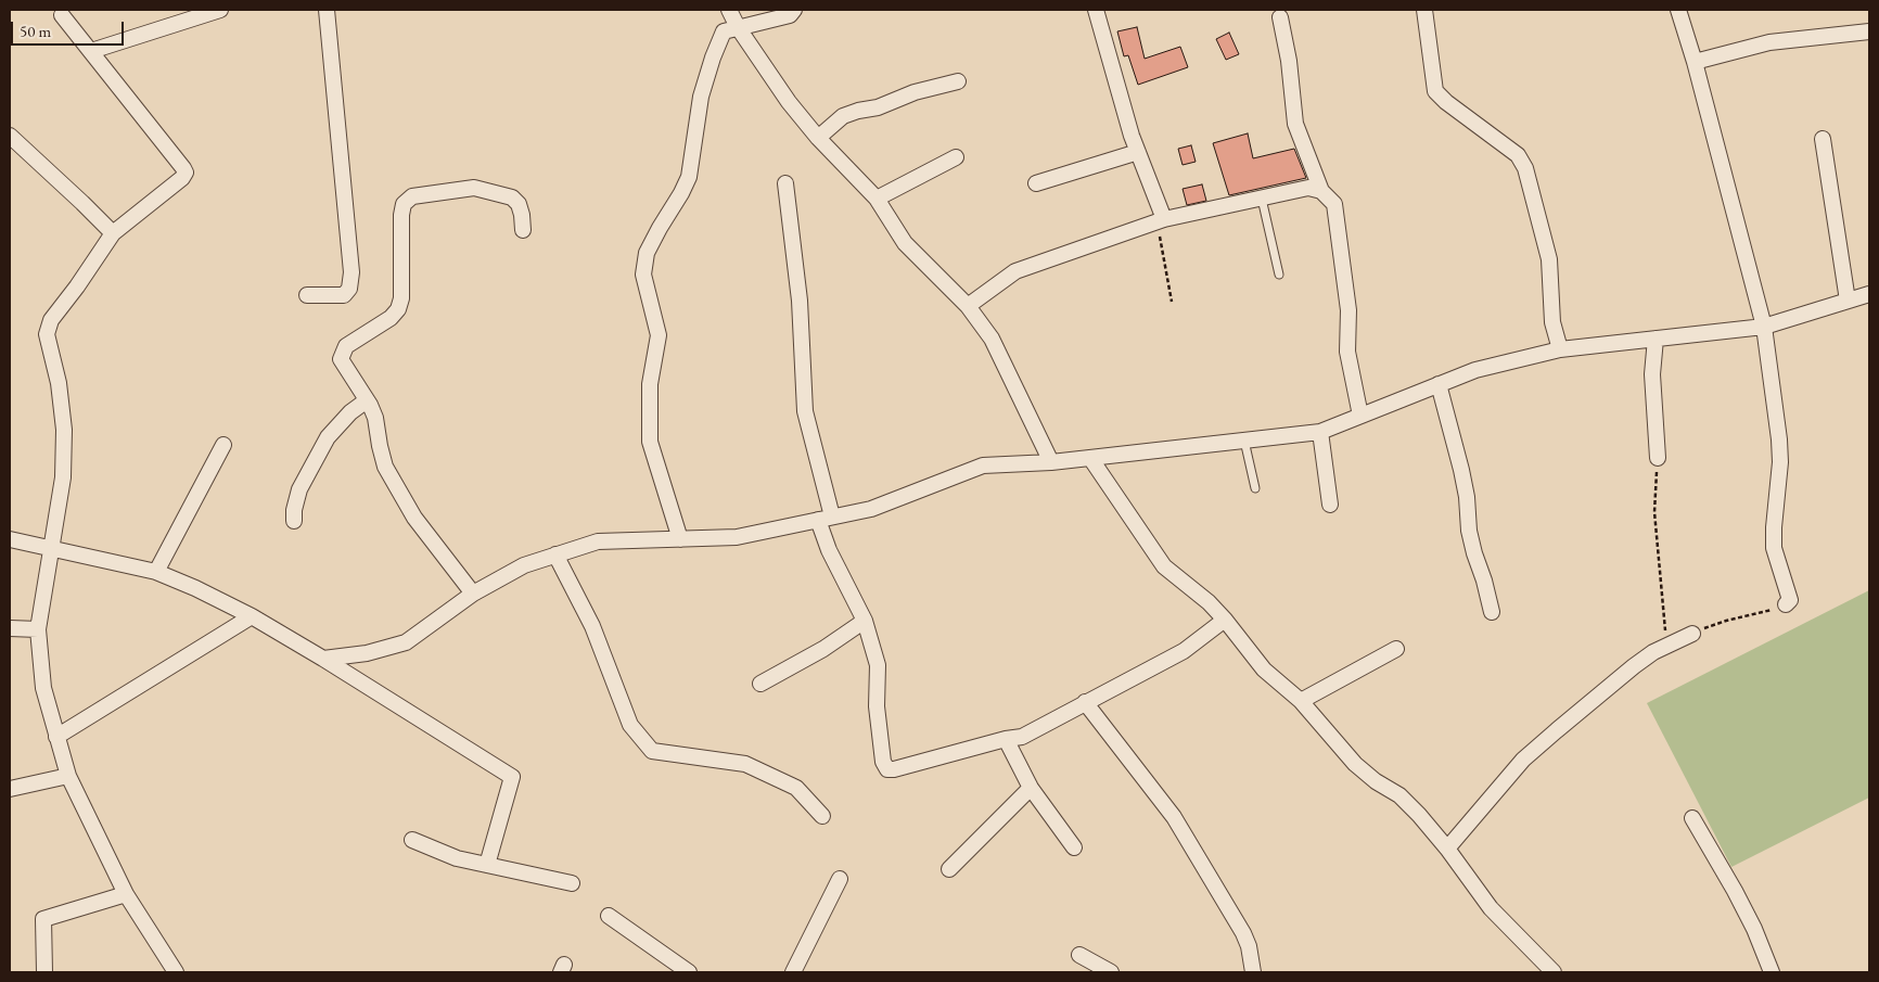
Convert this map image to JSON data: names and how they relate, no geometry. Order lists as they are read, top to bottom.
{
  "scale_bar": "50 m"
}
